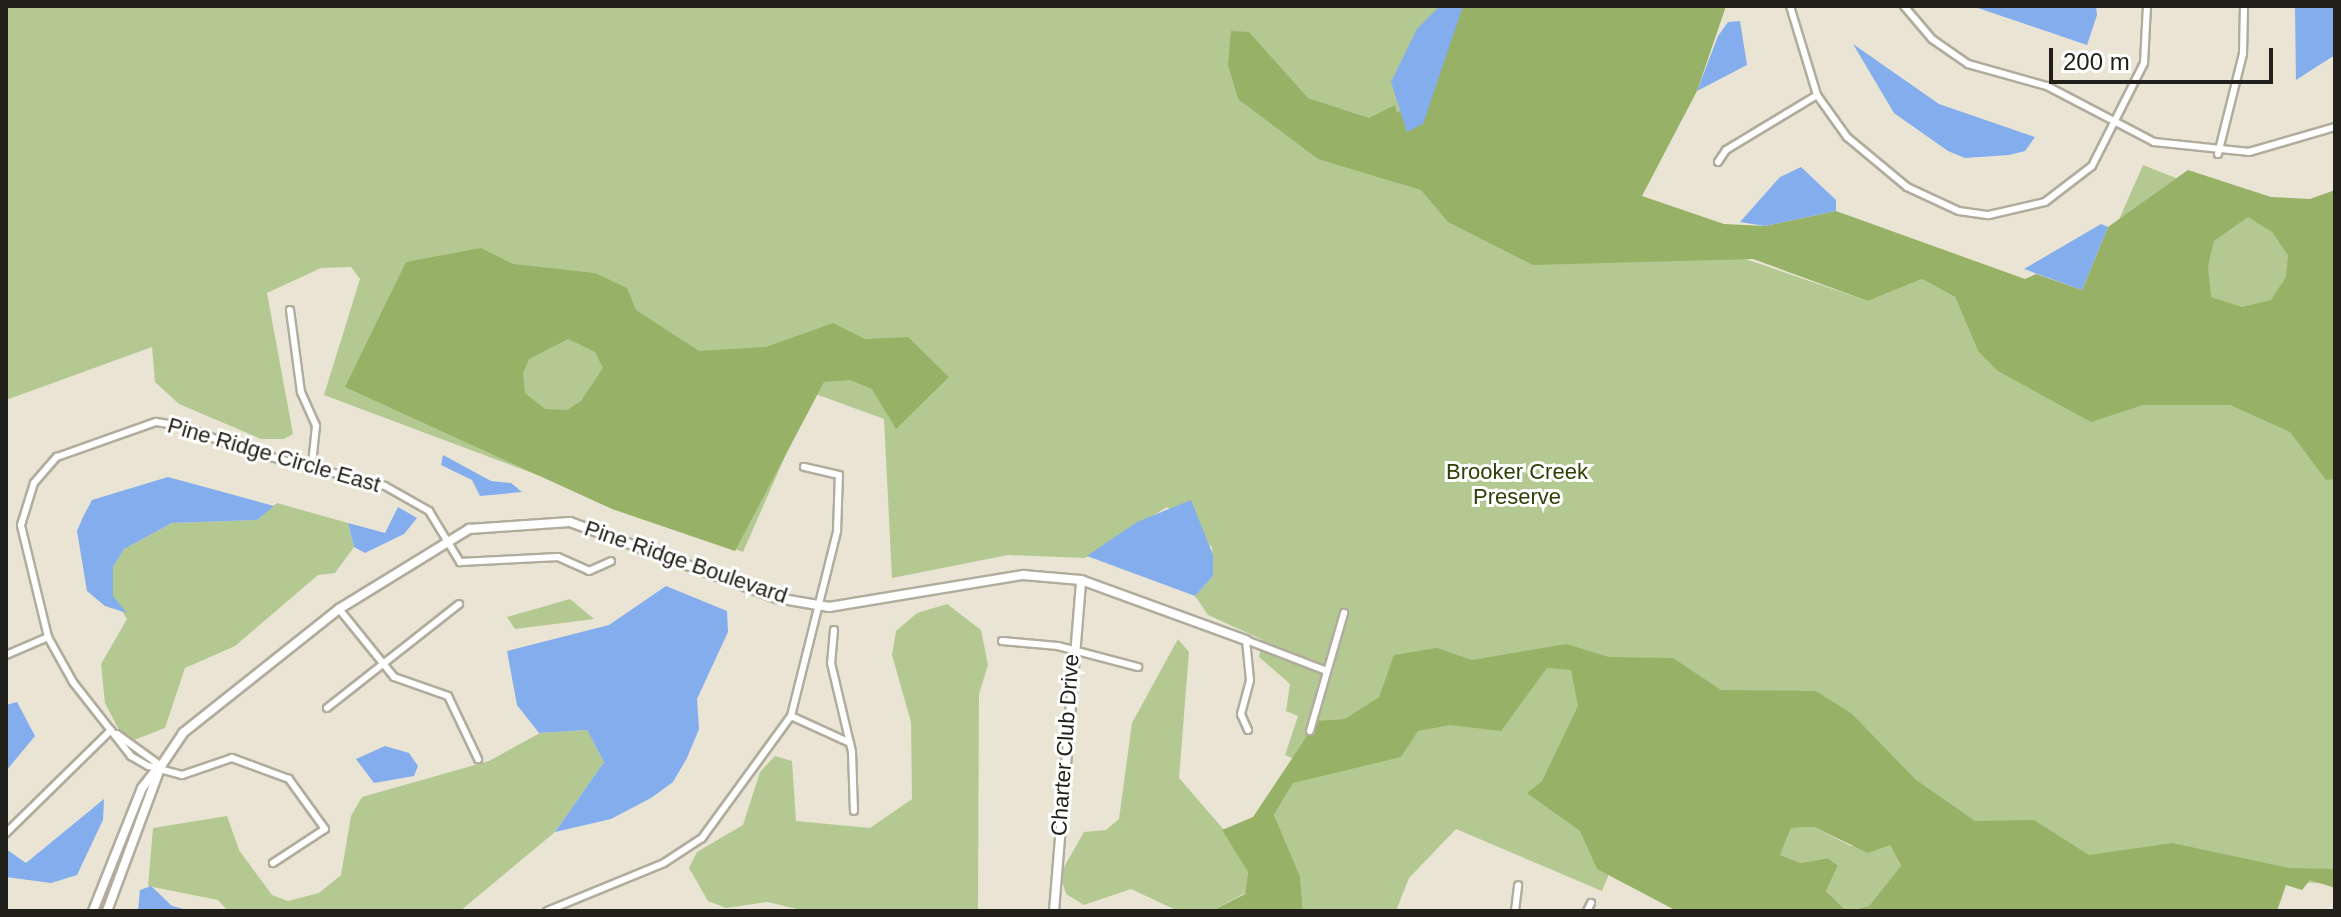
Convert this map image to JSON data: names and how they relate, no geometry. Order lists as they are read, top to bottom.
{
  "streets": {
    "street": ["Pine Ridge Circle East", "Pine Ridge Boulevard", "Charter Club Drive"]
  },
  "crossings": [
    ["Pine Ridge Circle East", "Pine Ridge Boulevard"],
    ["Pine Ridge Boulevard", "Charter Club Drive"]
  ],
  "parks": ["Brooker Creek Preserve"],
  "scale_bar": "200 m"
}
